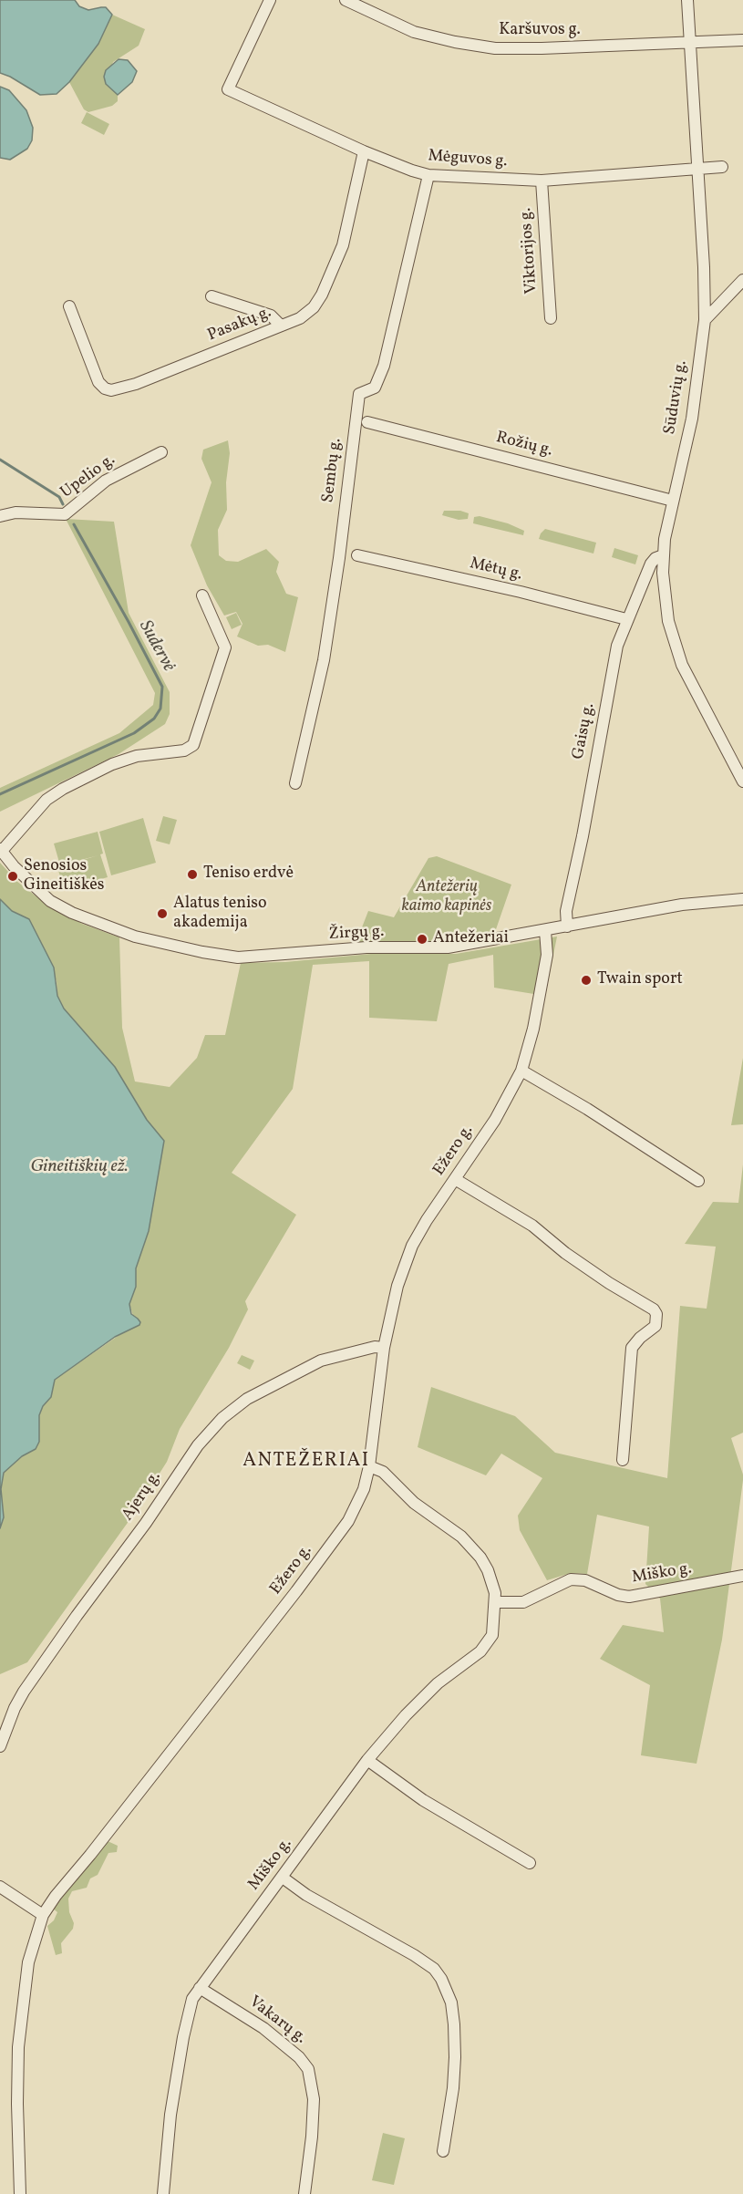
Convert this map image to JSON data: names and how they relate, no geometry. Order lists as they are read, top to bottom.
{
  "streets": {
    "street": [
      "Karšuvos g.",
      "Mėguvos g.",
      "Viktorijos g.",
      "Pasakų g.",
      "Sūduvių g.",
      "Rožių g.",
      "Sembų g.",
      "Upelio g.",
      "Mėtų g.",
      "Gaisų g.",
      "Žirgų g.",
      "Ežero g.",
      "Ajerų g.",
      "Miško g.",
      "Vakarų g."
    ]
  },
  "crossings": [
    ["Karšuvos g.", "Sūduvių g."],
    ["Mėguvos g.", "Viktorijos g."],
    ["Mėguvos g.", "Pasakų g."],
    ["Mėguvos g.", "Sūduvių g."],
    ["Mėguvos g.", "Sembų g."],
    ["Sūduvių g.", "Rožių g."],
    ["Sūduvių g.", "Gaisų g."],
    ["Mėtų g.", "Gaisų g."],
    ["Gaisų g.", "Žirgų g."],
    ["Žirgų g.", "Ežero g."],
    ["Ežero g.", "Ajerų g."],
    ["Ežero g.", "Miško g."],
    ["Miško g.", "Vakarų g."]
  ],
  "districts": ["ANTEŽERIAI"],
  "water": ["Sudervė", "Gineitiškių ež."],
  "parks": ["Antežerių kaimo kapinės"],
  "places": [
    "Teniso erdvė",
    "Senosios Gineitiškės",
    "Alatus teniso akademija",
    "Antežeriai",
    "Twain sport"
  ]
}
